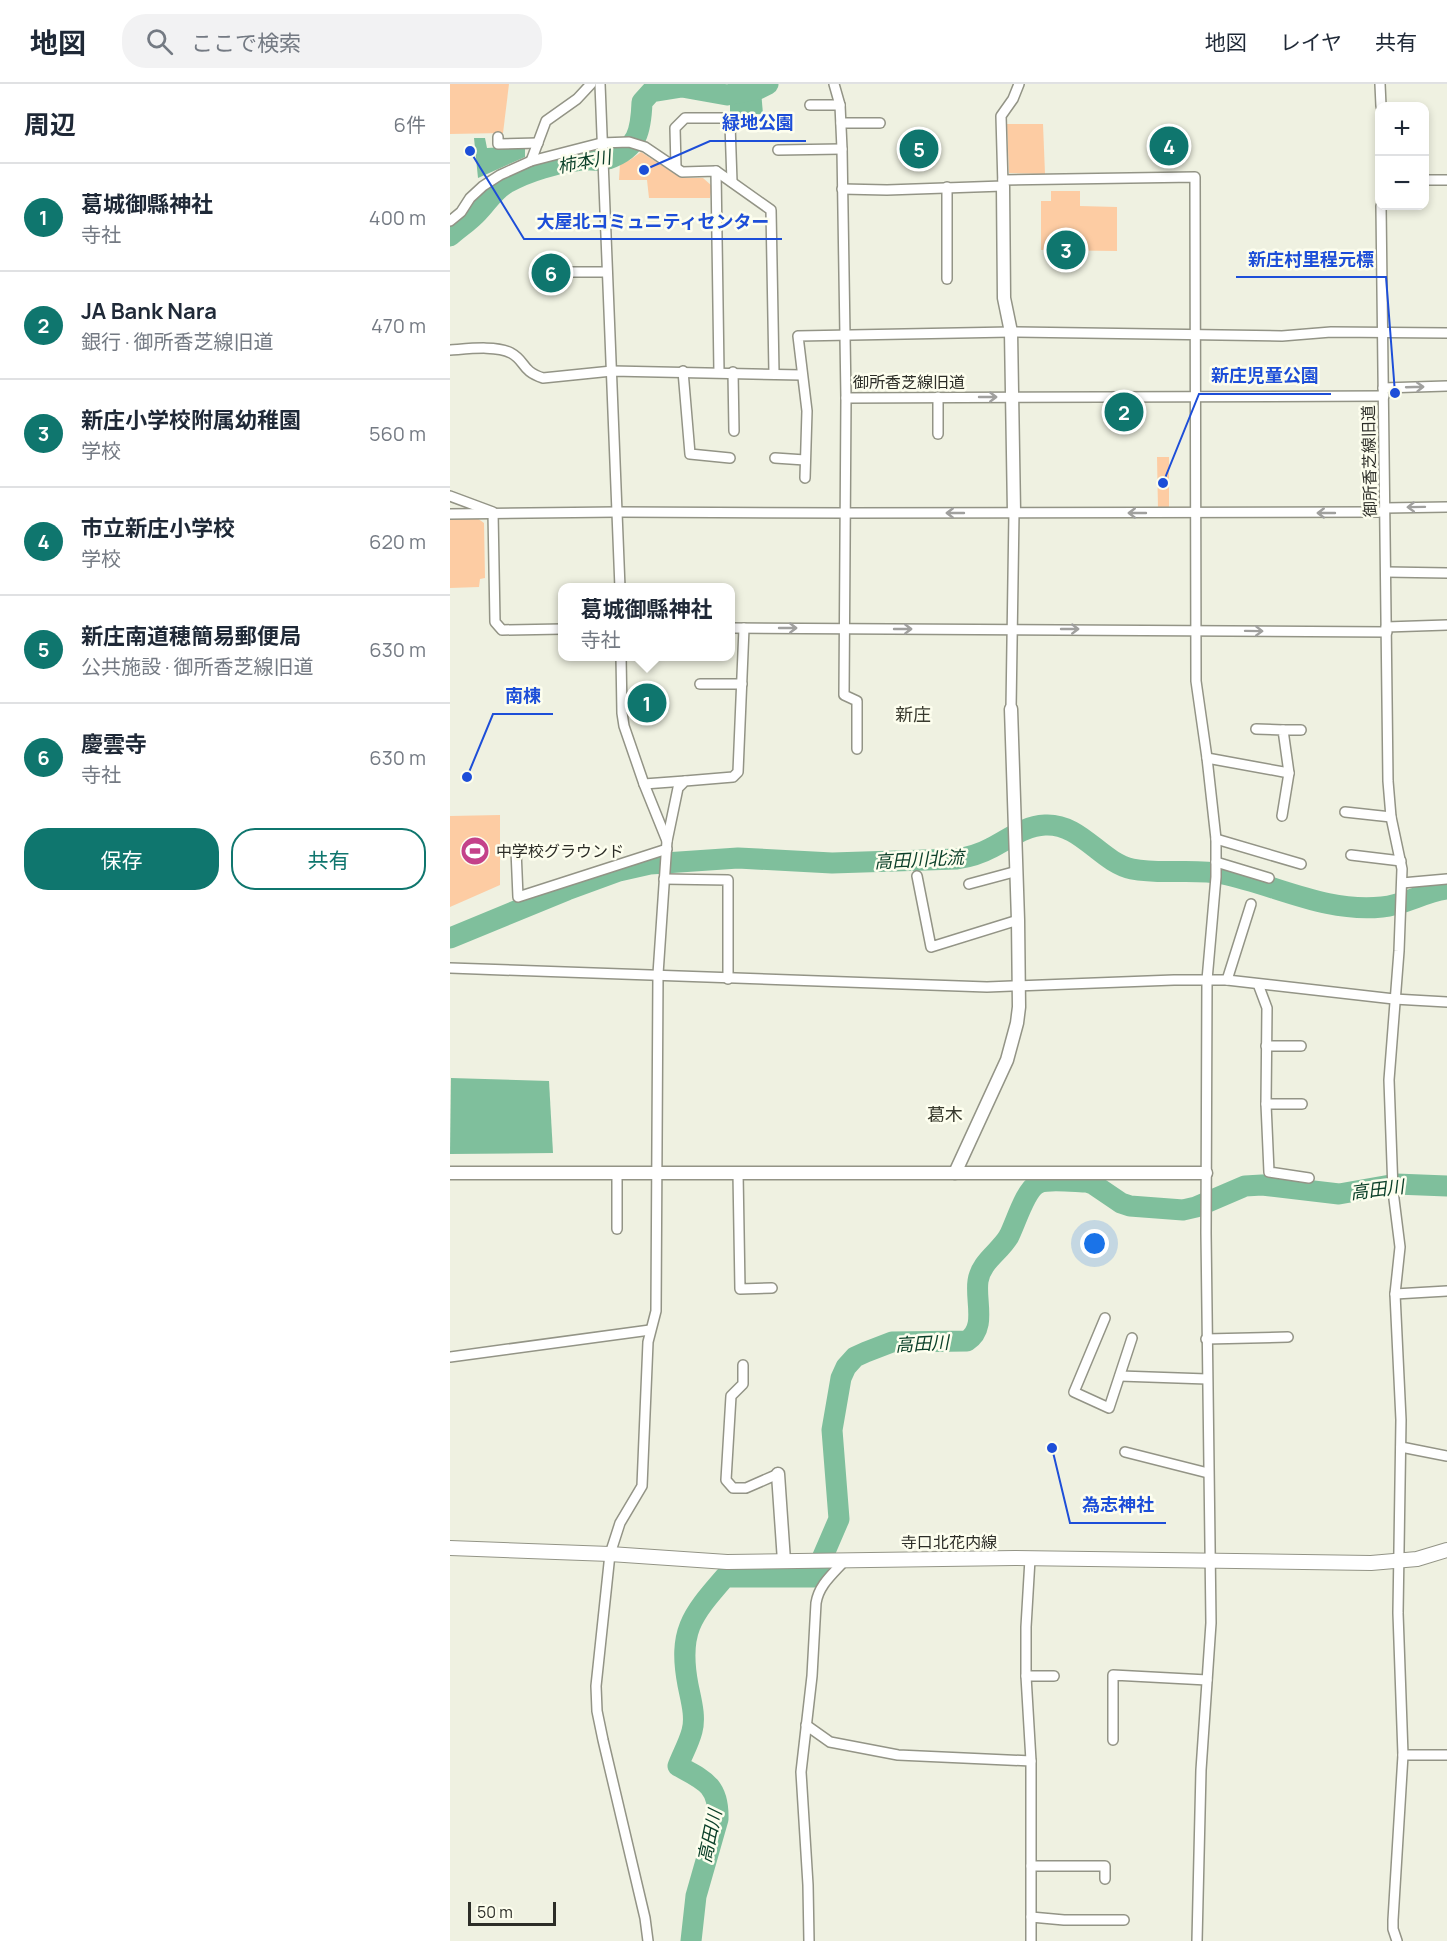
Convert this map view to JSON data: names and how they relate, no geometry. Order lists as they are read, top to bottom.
{
  "streets": {
    "main road": ["寺口北花内線"],
    "street": ["御所香芝線旧道"]
  },
  "crossings": [
    ["御所香芝線旧道", "寺口北花内線"]
  ],
  "districts": ["新庄", "葛木"],
  "water": ["柿本川", "高田川北流", "高田川"],
  "places": {
    "other": [
      "大屋北コミュニティセンター",
      "緑地公園",
      "新庄村里程元標",
      "新庄児童公園",
      "南棟",
      "為志神社"
    ],
    "sports": ["中学校グラウンド"]
  },
  "scale_bar": "50 m",
  "page": {
    "header": "地図",
    "search": "ここで検索",
    "nav": ["地図", "レイヤ", "共有"],
    "heading": ["周辺", "6件"],
    "map_buttons": ["+", "−"],
    "pins": [
      "4",
      "5",
      "3",
      "6",
      "2",
      "1"
    ],
    "list": [
      {
        "mark": "1",
        "name": "葛城御縣神社",
        "note": "寺社",
        "value": "400 m"
      },
      {
        "mark": "2",
        "name": "JA Bank Nara",
        "note": "銀行 · 御所香芝線旧道",
        "value": "470 m"
      },
      {
        "mark": "3",
        "name": "新庄小学校附属幼稚園",
        "note": "学校",
        "value": "560 m"
      },
      {
        "mark": "4",
        "name": "市立新庄小学校",
        "note": "学校",
        "value": "620 m"
      },
      {
        "mark": "5",
        "name": "新庄南道穂簡易郵便局",
        "note": "公共施設 · 御所香芝線旧道",
        "value": "630 m"
      },
      {
        "mark": "6",
        "name": "慶雲寺",
        "note": "寺社",
        "value": "630 m"
      }
    ],
    "popup": ["葛城御縣神社", "寺社"],
    "buttons": ["保存", "共有"],
    "scale": "50 m"
  }
}
